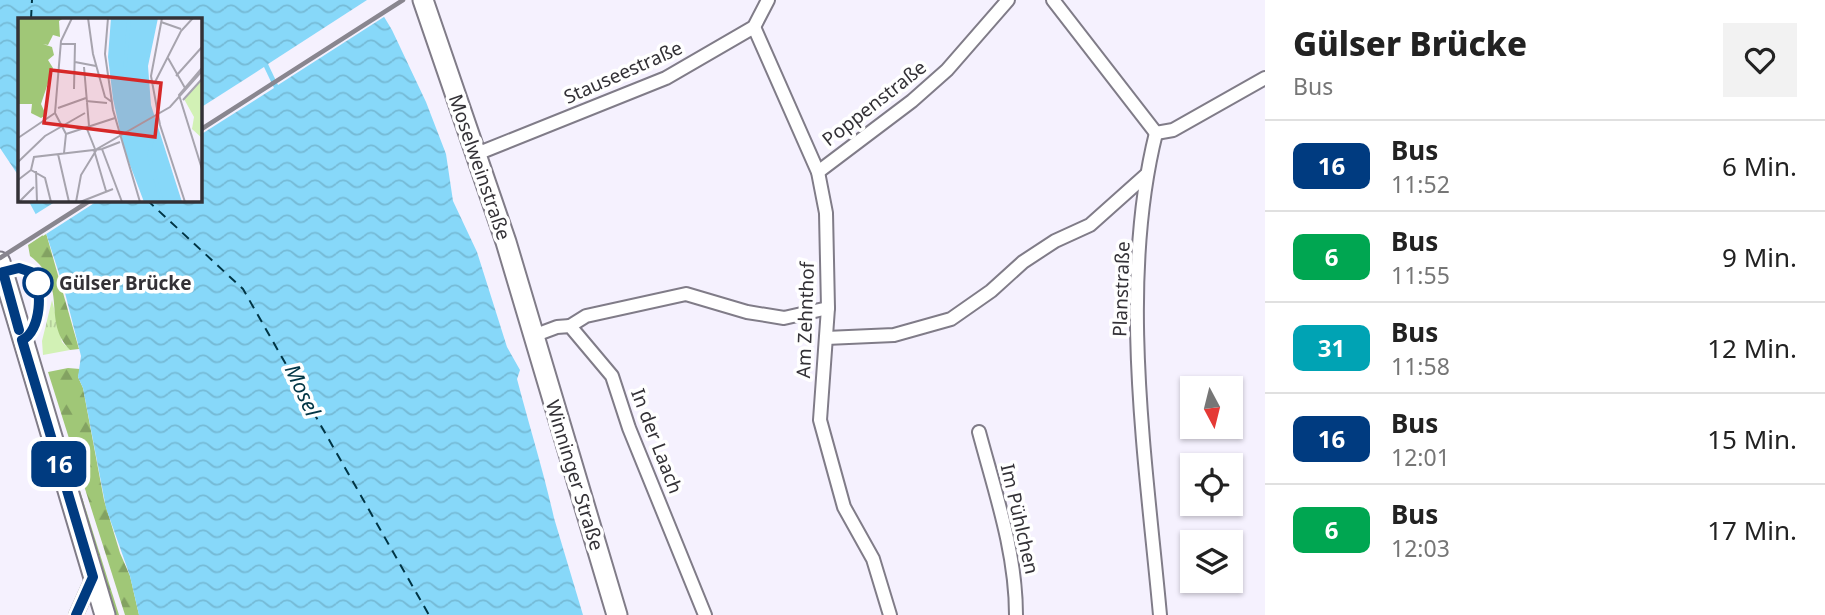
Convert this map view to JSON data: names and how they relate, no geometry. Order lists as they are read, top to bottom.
{
  "streets": {
    "main road": ["Moselweinstraße", "Winninger Straße"],
    "street": [
      "Stauseestraße",
      "Poppenstraße",
      "Planstraße",
      "Am Zehnthof",
      "In der Laach",
      "Im Pühlchen"
    ]
  },
  "crossings": [
    ["Stauseestraße", "Moselweinstraße"],
    ["Stauseestraße", "Am Zehnthof"],
    ["Poppenstraße", "Am Zehnthof"],
    ["Moselweinstraße", "Winninger Straße"]
  ],
  "water": ["Mosel"],
  "places": ["Gülser Brücke"],
  "lines": ["bus line 16"],
  "north": "bottom",
  "page": {
    "on_map": "16",
    "heading": ["Gülser Brücke", "Bus"],
    "list": [
      {
        "mark": "16",
        "name": "Bus",
        "note": "11:52",
        "value": "6 Min."
      },
      {
        "mark": "6",
        "name": "Bus",
        "note": "11:55",
        "value": "9 Min."
      },
      {
        "mark": "31",
        "name": "Bus",
        "note": "11:58",
        "value": "12 Min."
      },
      {
        "mark": "16",
        "name": "Bus",
        "note": "12:01",
        "value": "15 Min."
      },
      {
        "mark": "6",
        "name": "Bus",
        "note": "12:03",
        "value": "17 Min."
      }
    ]
  }
}
